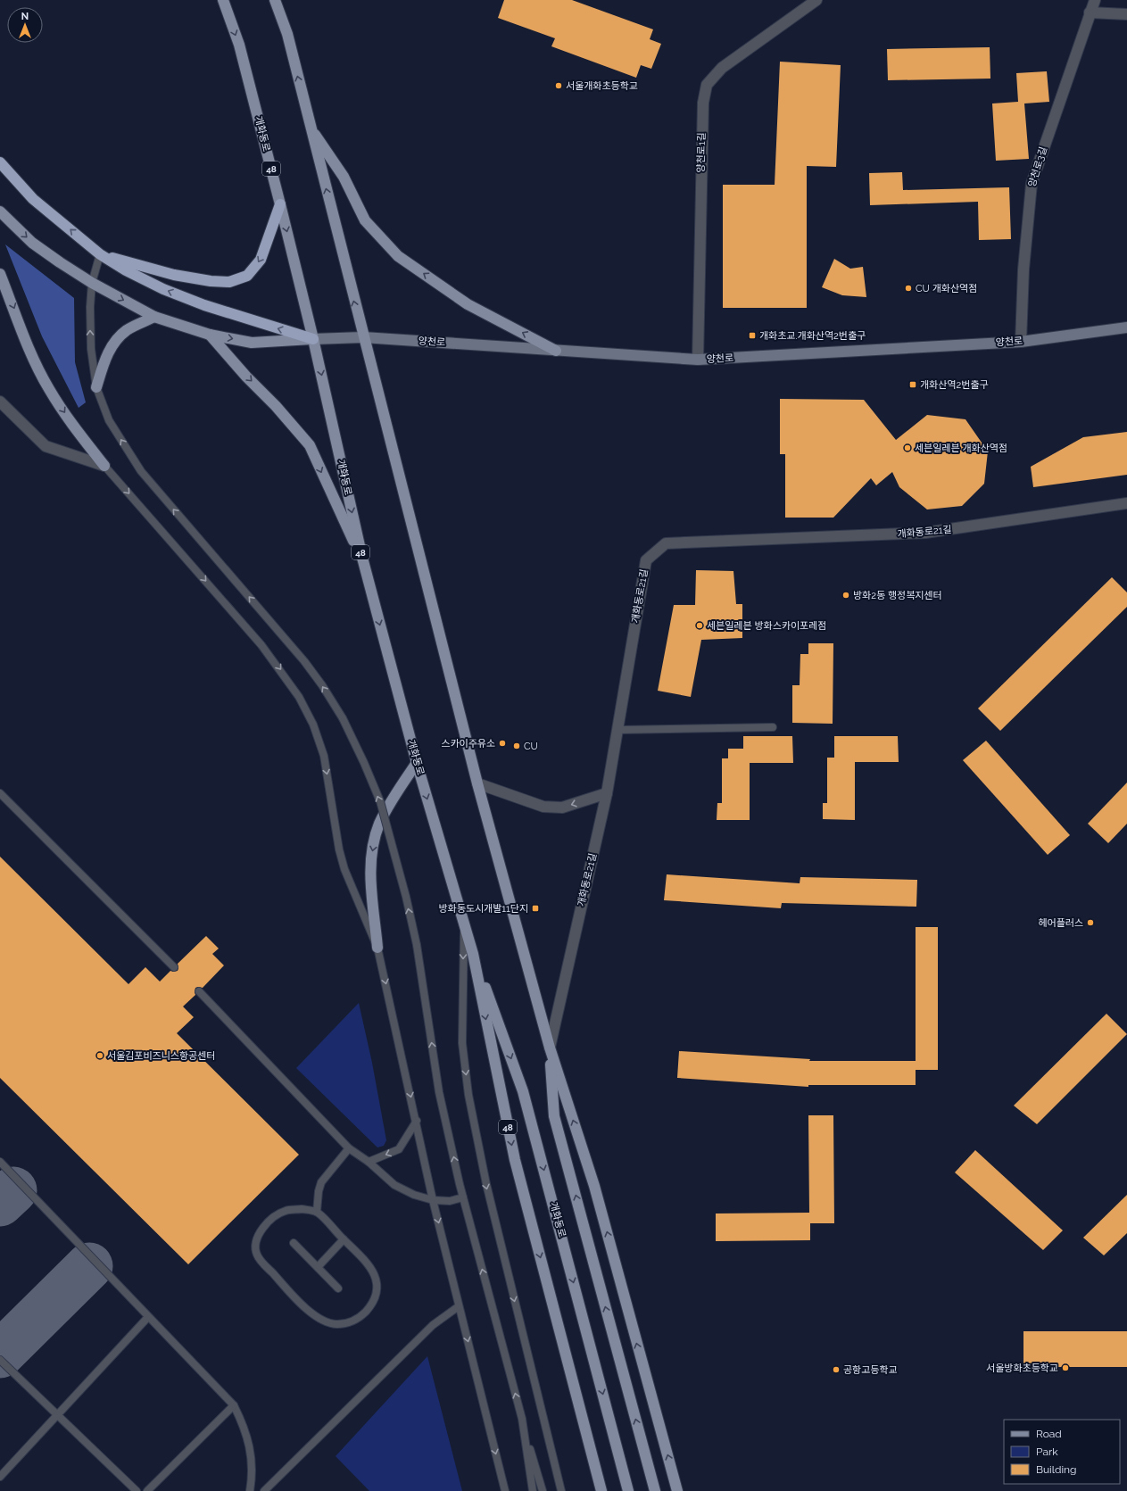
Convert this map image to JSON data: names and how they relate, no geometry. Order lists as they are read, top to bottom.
{
  "streets": {
    "main road": ["개화동로", "48", "양천로"],
    "street": ["양천로1길", "양천로3길", "개화동로21길"]
  },
  "crossings": [
    ["개화동로", "양천로"],
    ["양천로1길", "양천로"],
    ["양천로3길", "양천로"]
  ],
  "places": {
    "other": [
      "서울개화초등학교",
      "CU 개화산역점",
      "세븐일레븐 개화산역점",
      "방화2동 행정복지센터",
      "세븐일레븐 방화스카이포레점",
      "스카이주유소",
      "CU",
      "헤어플러스",
      "서울김포비즈니스항공센터",
      "서울방화초등학교",
      "공항고등학교"
    ],
    "transit": ["개화초교.개화산역2번출구", "개화산역2번출구", "방화동도시개발11단지"]
  },
  "legend": ["Road", "Park", "Building"],
  "north": "top"
}
